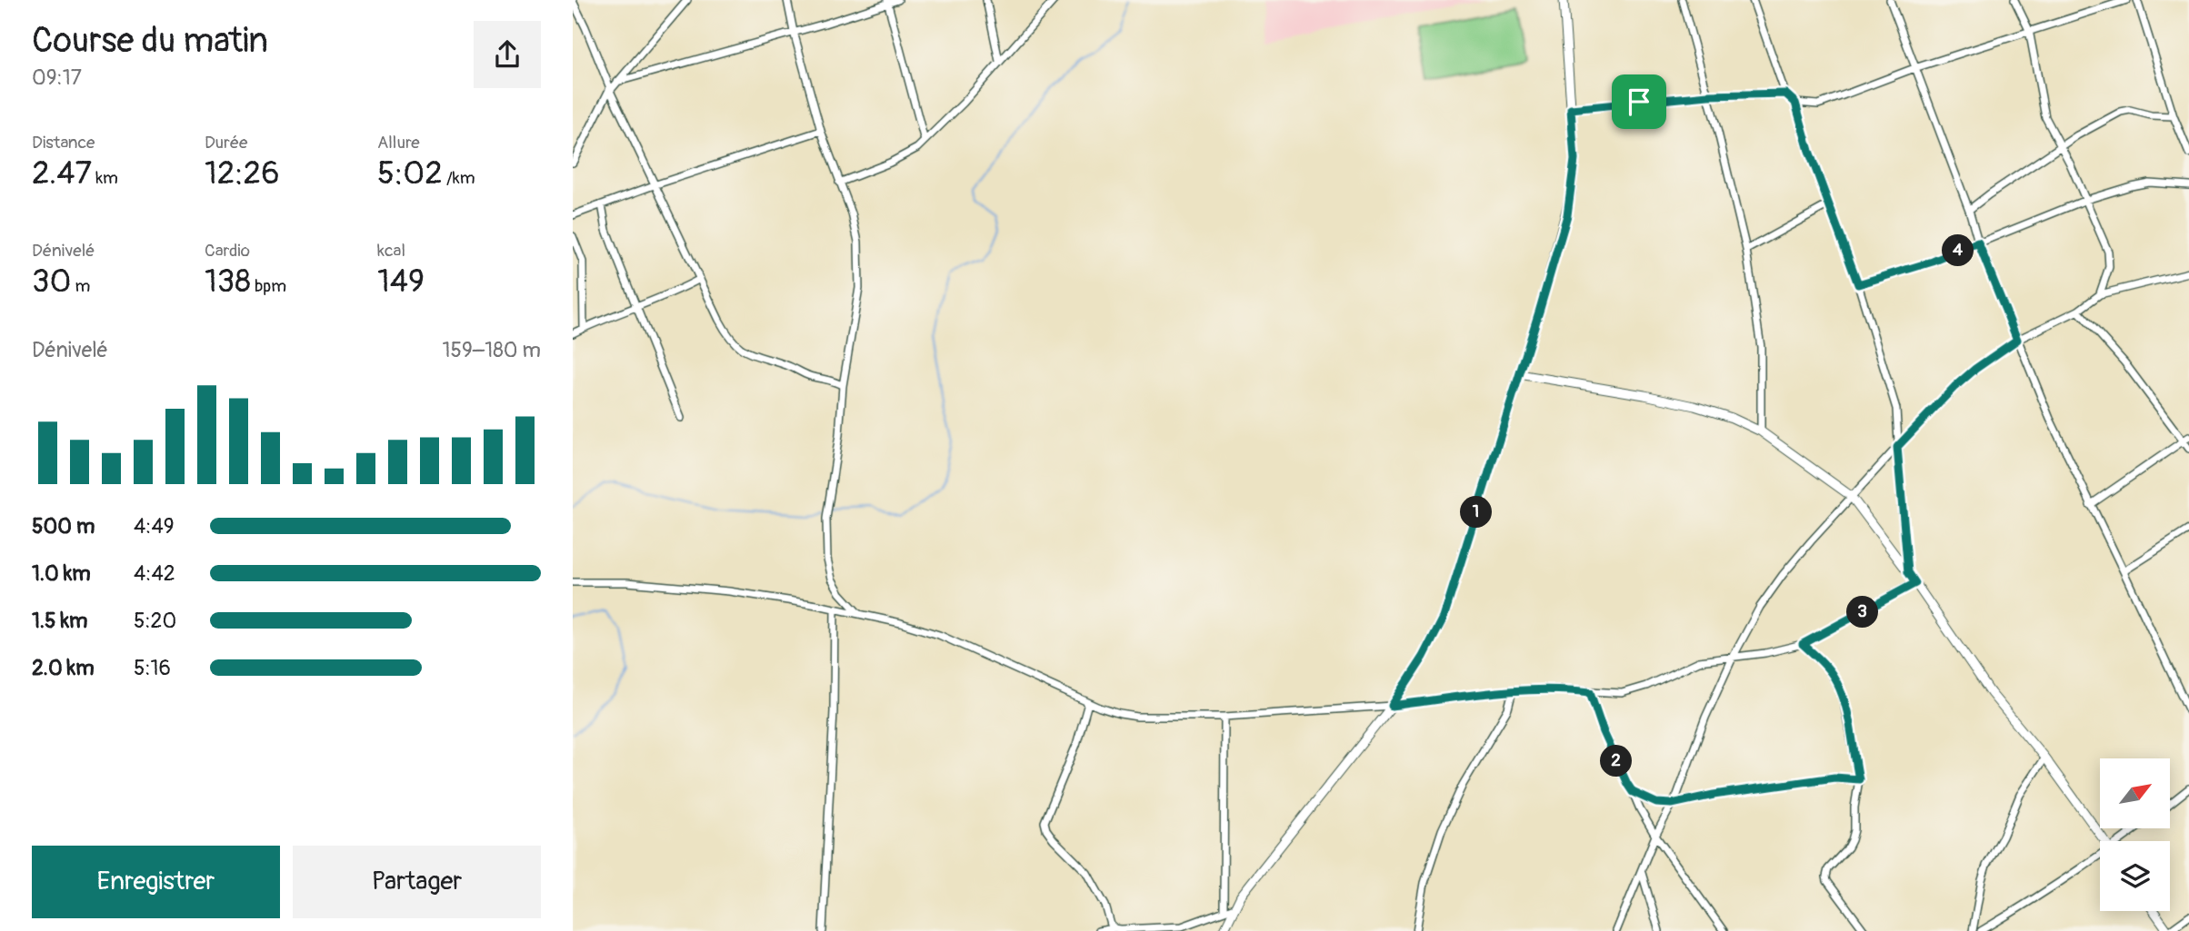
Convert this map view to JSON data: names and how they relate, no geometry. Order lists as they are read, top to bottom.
{
  "north": "top right",
  "page": {
    "heading": ["Course du matin", "09:17"],
    "stats": [
      ["Distance", "2.47 km"],
      ["Durée", "12:26"],
      ["Allure", "5:02 /km"],
      ["Dénivelé", "30 m"],
      ["Cardio", "138 bpm"],
      ["kcal", "149"]
    ],
    "pins": [
      "4",
      "1",
      "3",
      "2"
    ],
    "chart": ["Dénivelé", "159–180 m"],
    "list": [
      {
        "name": "500 m",
        "note": "4:49"
      },
      {
        "name": "1.0 km",
        "note": "4:42"
      },
      {
        "name": "1.5 km",
        "note": "5:20"
      },
      {
        "name": "2.0 km",
        "note": "5:16"
      }
    ],
    "buttons": ["Enregistrer", "Partager"]
  }
}
